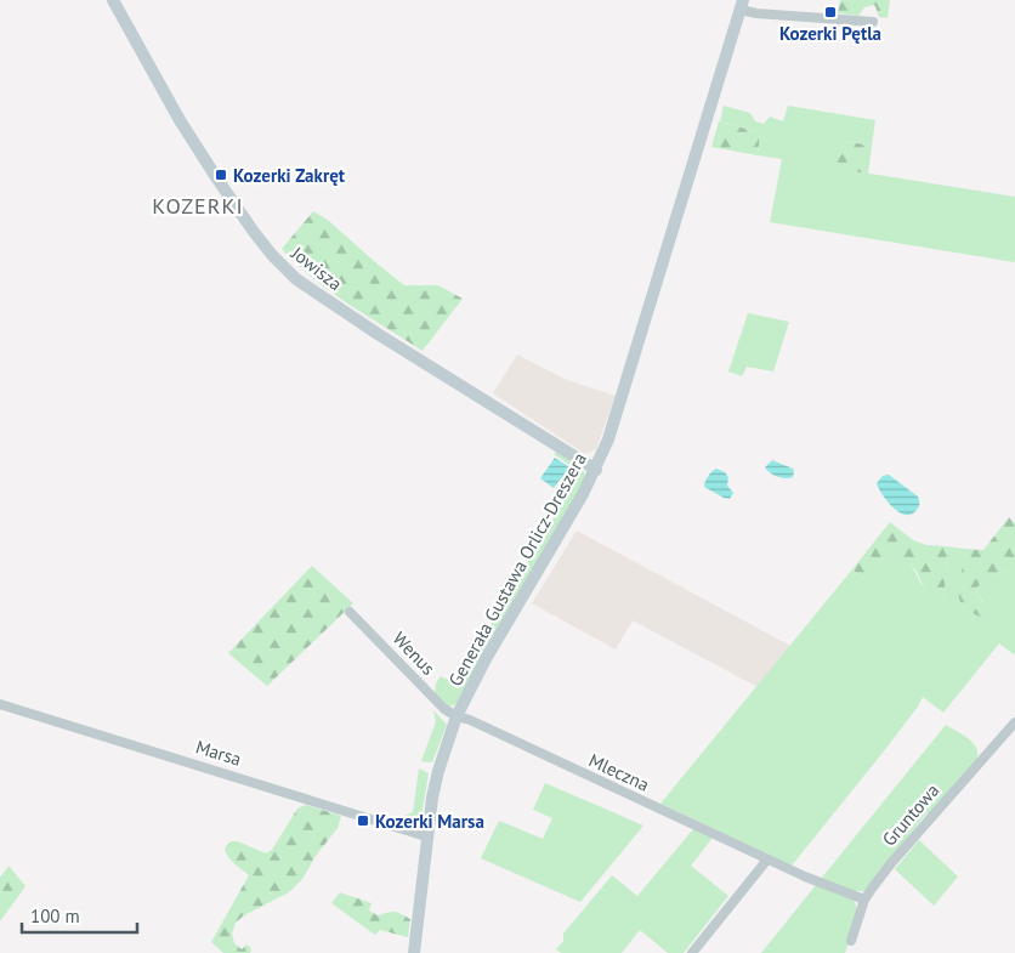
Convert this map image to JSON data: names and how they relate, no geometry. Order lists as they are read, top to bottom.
{
  "streets": {
    "main road": ["Jowisza", "Generała Gustawa Orlicz-Dreszera"],
    "street": [
      "Wenus",
      "Marsa",
      "Mleczna",
      "Gruntowa"
    ]
  },
  "crossings": [
    ["Jowisza", "Generała Gustawa Orlicz-Dreszera"],
    ["Generała Gustawa Orlicz-Dreszera", "Wenus"],
    ["Generała Gustawa Orlicz-Dreszera", "Marsa"],
    ["Generała Gustawa Orlicz-Dreszera", "Mleczna"],
    ["Wenus", "Mleczna"],
    ["Mleczna", "Gruntowa"]
  ],
  "districts": ["KOZERKI"],
  "places": {
    "transit": ["Kozerki Pętla", "Kozerki Zakręt", "Kozerki Marsa"]
  },
  "scale_bar": "100 m"
}
